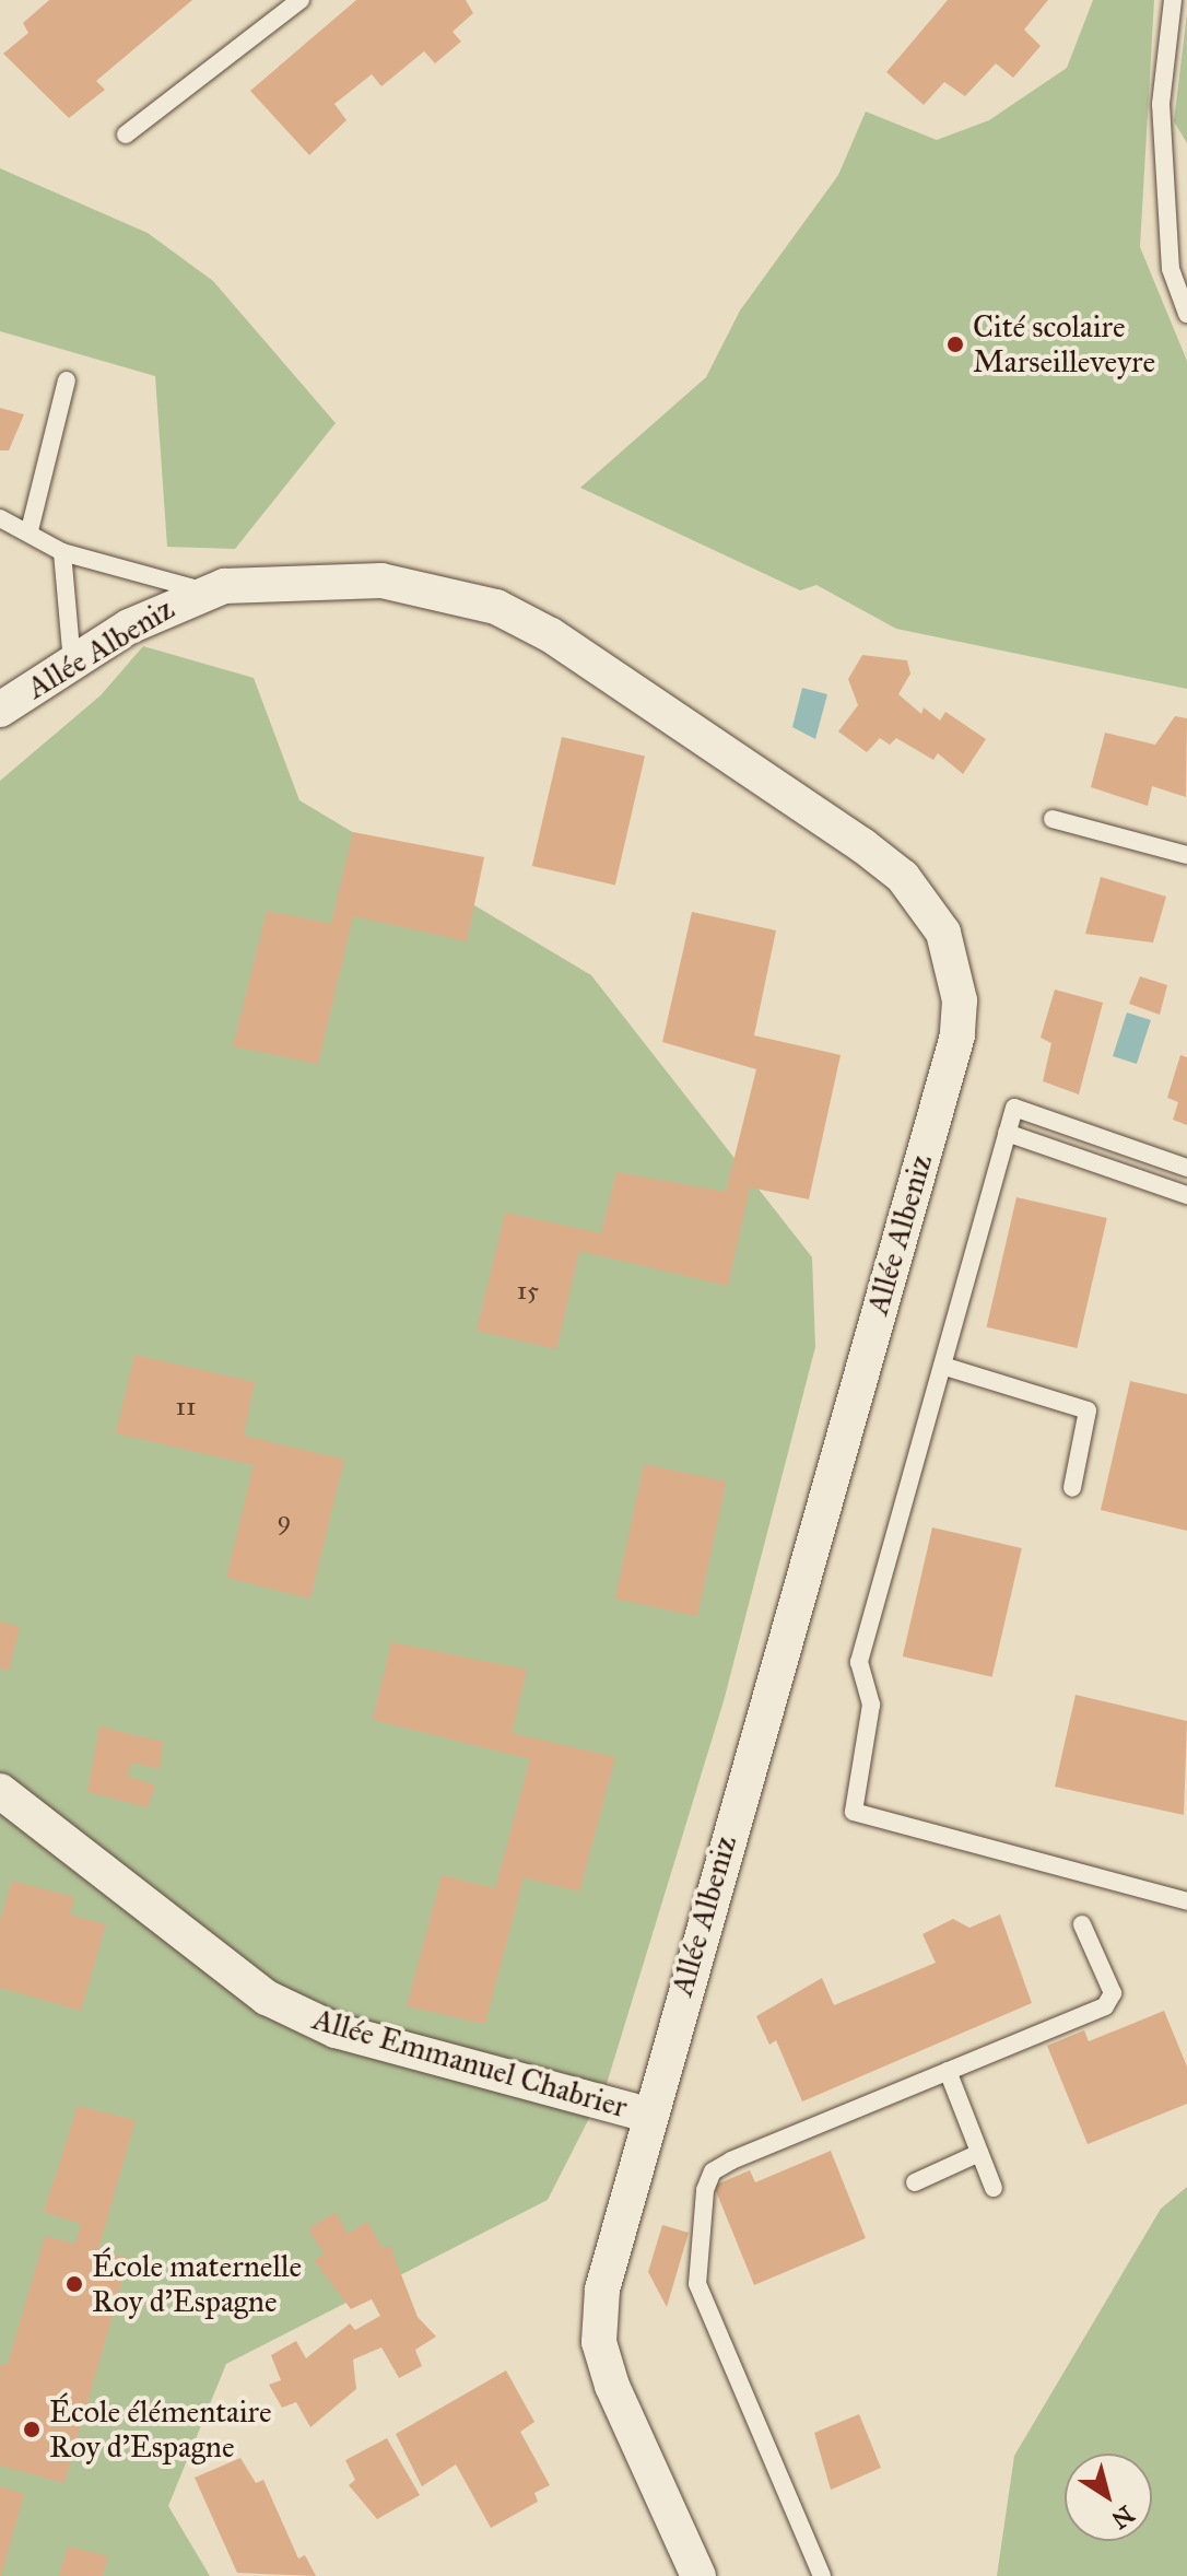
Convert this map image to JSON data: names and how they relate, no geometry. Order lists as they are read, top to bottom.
{
  "streets": {
    "street": ["Allée Albeniz", "Allée Emmanuel Chabrier"]
  },
  "crossings": [
    ["Allée Albeniz", "Allée Emmanuel Chabrier"]
  ],
  "places": ["Cité scolaire Marseilleveyre", "École maternelle Roy d'Espagne", "École élémentaire Roy d'Espagne"],
  "house_numbers": ["15", "11", "9"],
  "north": "bottom right"
}
